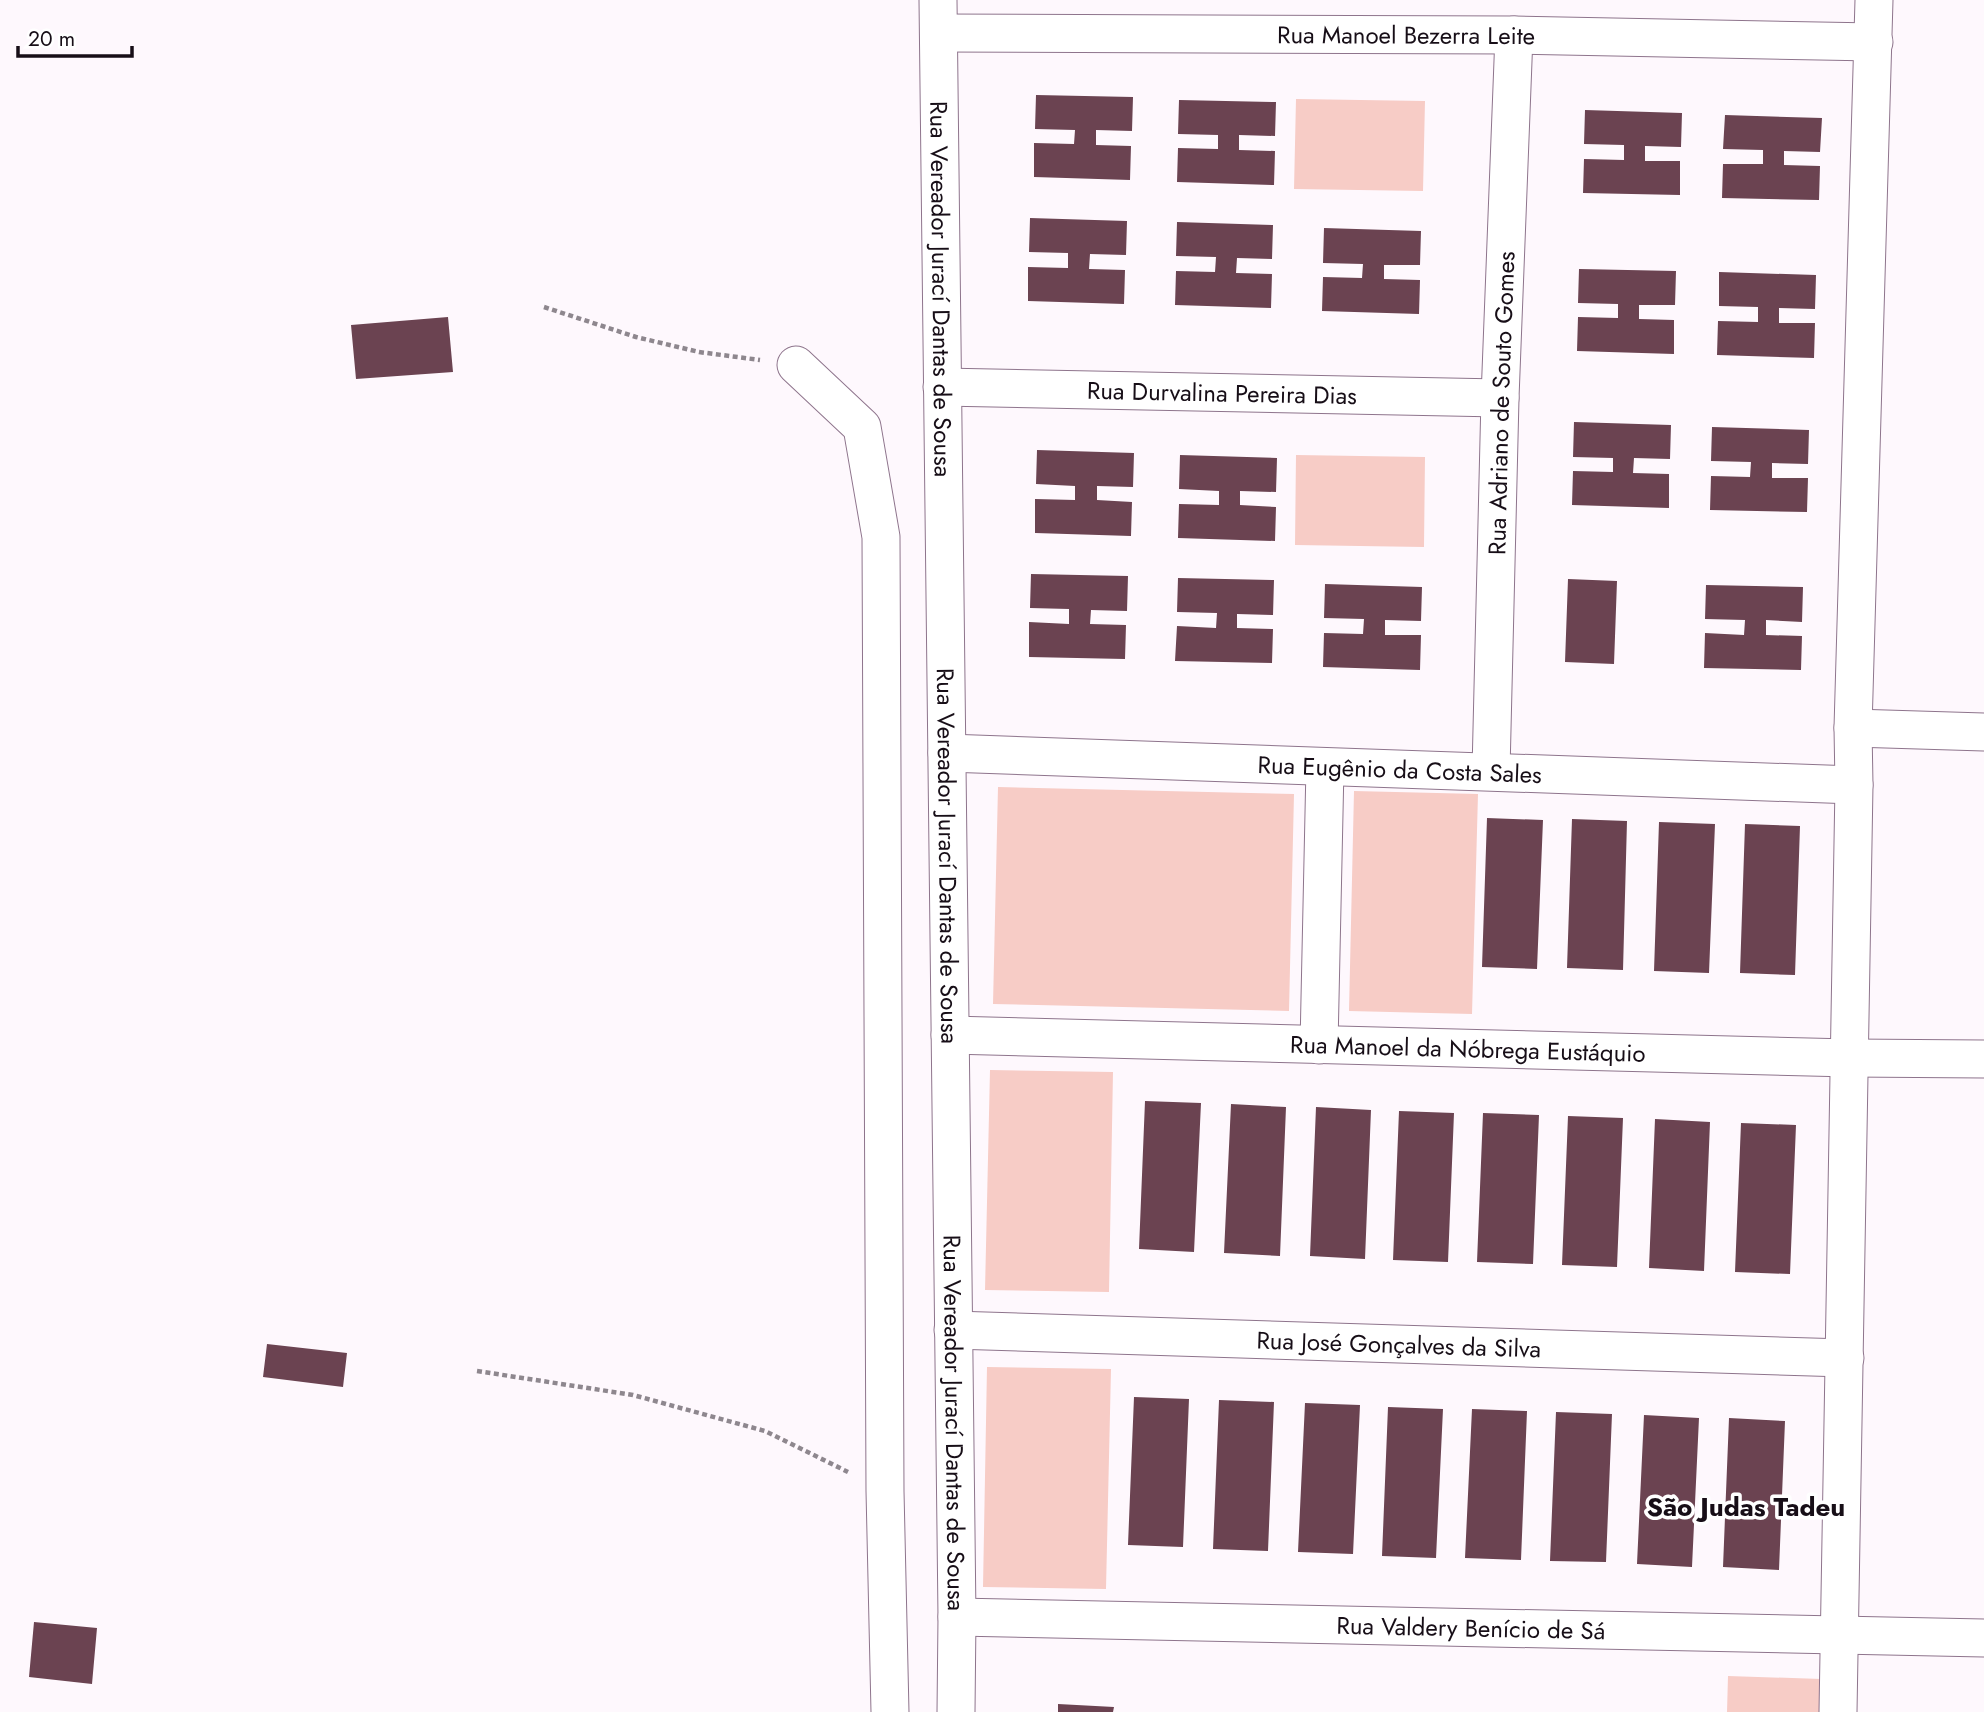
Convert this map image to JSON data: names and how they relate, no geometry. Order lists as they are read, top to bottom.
{
  "streets": {
    "street": [
      "Rua Manoel Bezerra Leite",
      "Rua Vereador Jurací Dantas de Sousa",
      "Rua Durvalina Pereira Dias",
      "Rua Adriano de Souto Gomes",
      "Rua Eugênio da Costa Sales",
      "Rua Manoel da Nóbrega Eustáquio",
      "Rua José Gonçalves da Silva",
      "Rua Valdery Benício de Sá"
    ]
  },
  "crossings": [
    ["Rua Manoel Bezerra Leite", "Rua Vereador Jurací Dantas de Sousa"],
    ["Rua Manoel Bezerra Leite", "Rua Adriano de Souto Gomes"],
    ["Rua Vereador Jurací Dantas de Sousa", "Rua Durvalina Pereira Dias"],
    ["Rua Vereador Jurací Dantas de Sousa", "Rua Eugênio da Costa Sales"],
    ["Rua Vereador Jurací Dantas de Sousa", "Rua Manoel da Nóbrega Eustáquio"],
    ["Rua Vereador Jurací Dantas de Sousa", "Rua José Gonçalves da Silva"],
    ["Rua Vereador Jurací Dantas de Sousa", "Rua Valdery Benício de Sá"],
    ["Rua Durvalina Pereira Dias", "Rua Adriano de Souto Gomes"],
    ["Rua Adriano de Souto Gomes", "Rua Eugênio da Costa Sales"]
  ],
  "districts": ["São Judas Tadeu"],
  "scale_bar": "20 m"
}
